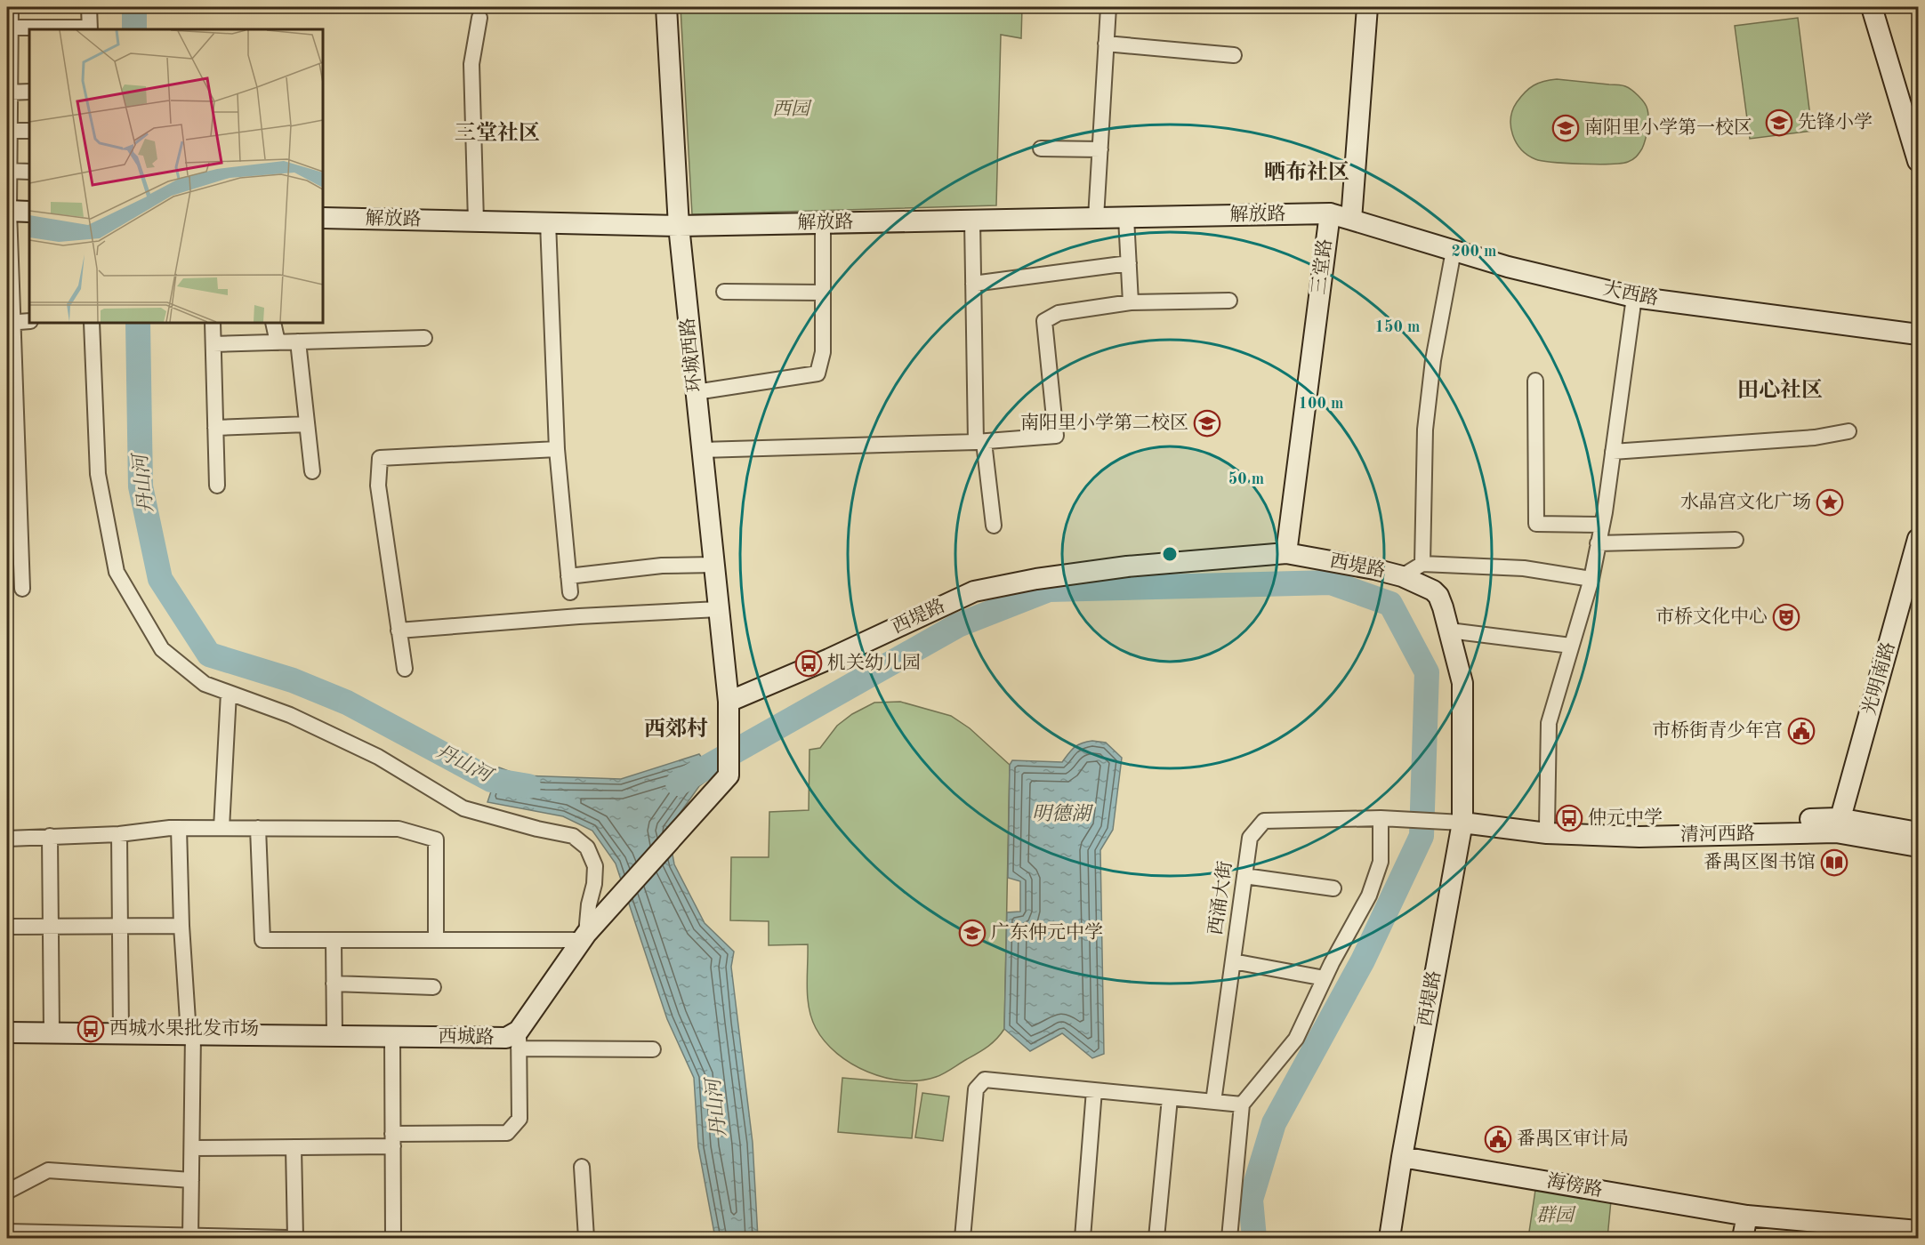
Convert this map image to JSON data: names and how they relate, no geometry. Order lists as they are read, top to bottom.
{
  "streets": {
    "street": [
      "解放路",
      "三堂路",
      "大西路",
      "环城西路",
      "西堤路",
      "光明南路",
      "清河西路",
      "西涌大街",
      "西城路",
      "海傍路"
    ]
  },
  "crossings": [
    ["解放路", "三堂路"],
    ["解放路", "环城西路"],
    ["三堂路", "大西路"],
    ["三堂路", "西堤路"],
    ["环城西路", "西堤路"],
    ["环城西路", "西城路"],
    ["西堤路", "清河西路"],
    ["西堤路", "西城路"],
    ["西堤路", "海傍路"],
    ["光明南路", "清河西路"]
  ],
  "districts": [
    "三堂社区",
    "晒布社区",
    "田心社区",
    "西郊村"
  ],
  "water": ["丹山河", "明德湖"],
  "parks": ["西园", "群园"],
  "places": {
    "school or university": [
      "先锋小学",
      "南阳里小学第一校区",
      "南阳里小学第二校区",
      "广东仲元中学"
    ],
    "place": ["水晶宫文化广场"],
    "theatre": ["市桥文化中心"],
    "bus stop": ["机关幼儿园", "仲元中学", "西城水果批发市场"],
    "public building": ["市桥街青少年宫", "番禺区审计局"],
    "library": ["番禺区图书馆"]
  },
  "rings": [
    "200 m",
    "150 m",
    "100 m",
    "50 m"
  ]
}
